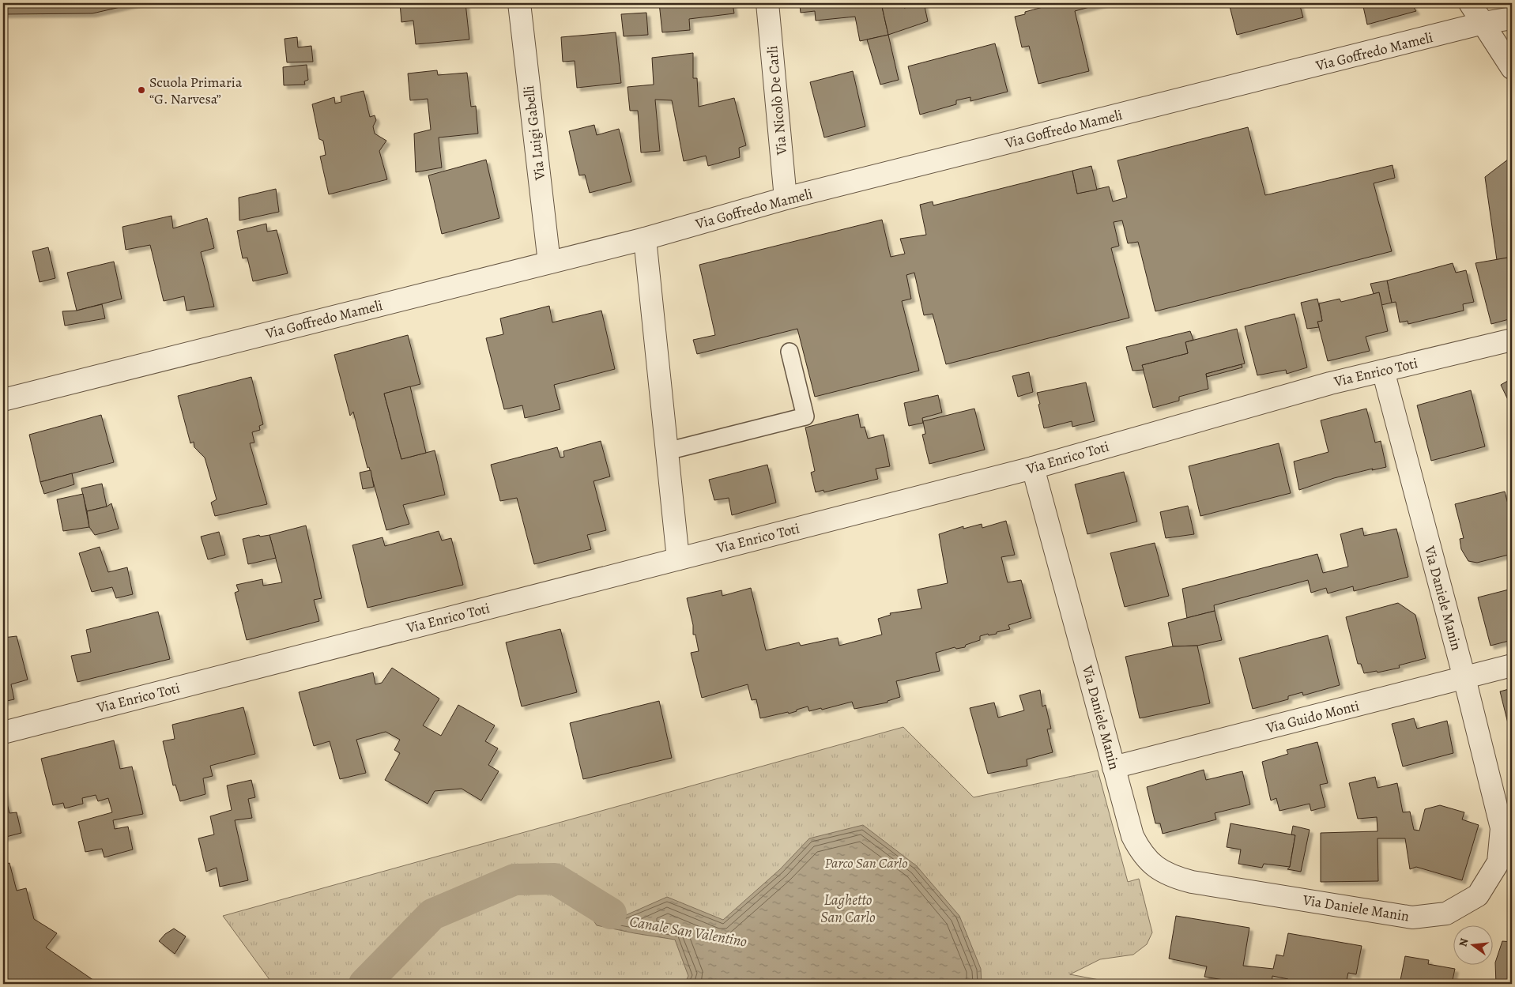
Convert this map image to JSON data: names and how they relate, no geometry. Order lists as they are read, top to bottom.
{
  "streets": {
    "street": [
      "Via Goffredo Mameli",
      "Via Nicolò De Carli",
      "Via Luigi Gabelli",
      "Via Enrico Toti",
      "Via Daniele Manin",
      "Via Guido Monti"
    ]
  },
  "crossings": [
    ["Via Goffredo Mameli", "Via Nicolò De Carli"],
    ["Via Goffredo Mameli", "Via Luigi Gabelli"],
    ["Via Enrico Toti", "Via Daniele Manin"],
    ["Via Daniele Manin", "Via Guido Monti"]
  ],
  "water": ["Laghetto San Carlo", "Canale San Valentino"],
  "parks": ["Parco San Carlo"],
  "places": ["Scuola Primaria “G. Narvesa”"],
  "north": "left"
}
